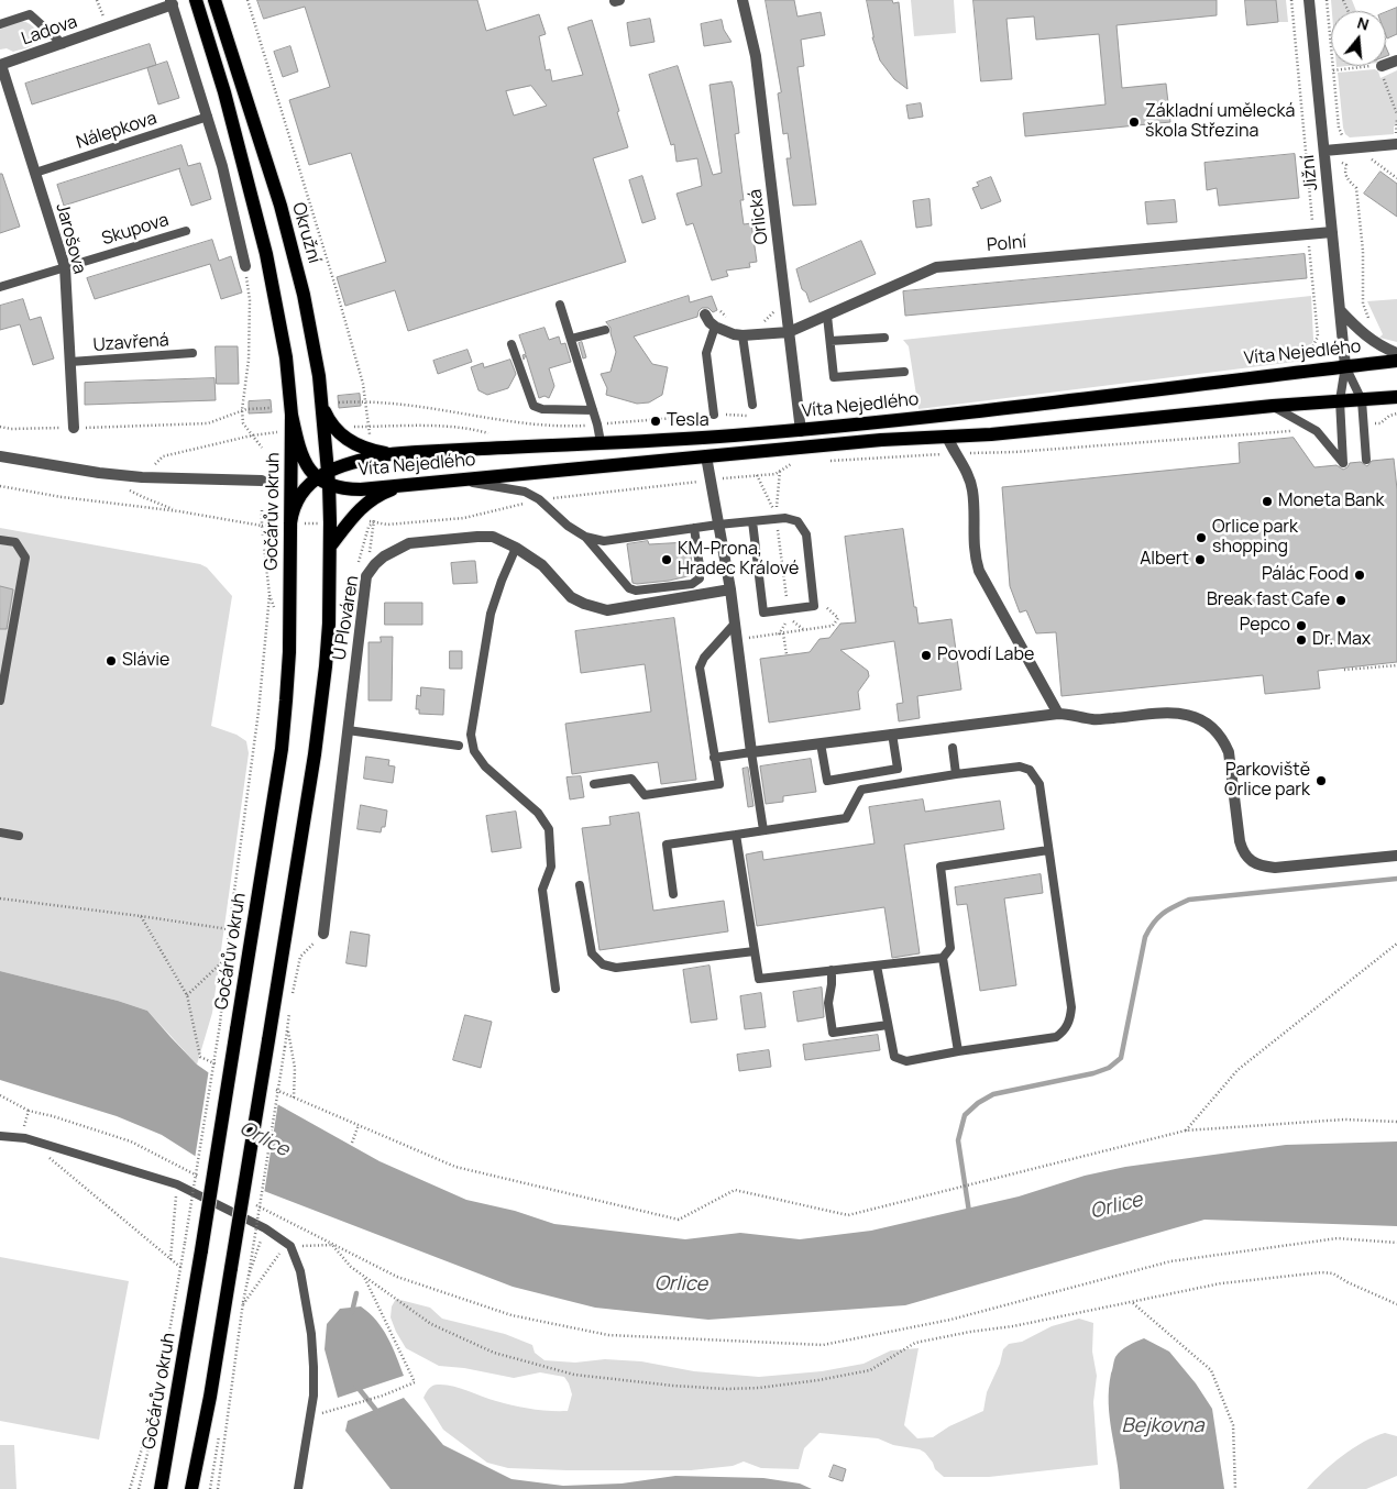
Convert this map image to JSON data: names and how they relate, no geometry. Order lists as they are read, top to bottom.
{
  "streets": {
    "main road": ["Okružní", "Víta Nejedlého", "Gočárův okruh"],
    "street": [
      "Ladova",
      "Jižní",
      "Orlická",
      "Jarošova",
      "Polní",
      "U Plováren"
    ],
    "lane": ["Nálepkova", "Skupova", "Uzavřená"]
  },
  "crossings": [
    ["Ladova", "Jarošova"],
    ["Nálepkova", "Jarošova"],
    ["Jižní", "Polní"],
    ["Jižní", "Víta Nejedlého"],
    ["Orlická", "Polní"],
    ["Orlická", "Víta Nejedlého"],
    ["Skupova", "Jarošova"],
    ["Okružní", "Víta Nejedlého"],
    ["Jarošova", "Uzavřená"]
  ],
  "water": ["Orlice", "Bejkovna"],
  "places": [
    "Základní umělecká škola Střezina",
    "Tesla",
    "Moneta Bank",
    "Orlice park shopping",
    "KM-Prona, Hradec Králové",
    "Albert",
    "Pálác Food",
    "Break fast Cafe",
    "Pepco",
    "Dr. Max",
    "Povodí Labe",
    "Slávie",
    "Parkoviště Orlice park"
  ],
  "north": "top"
}
